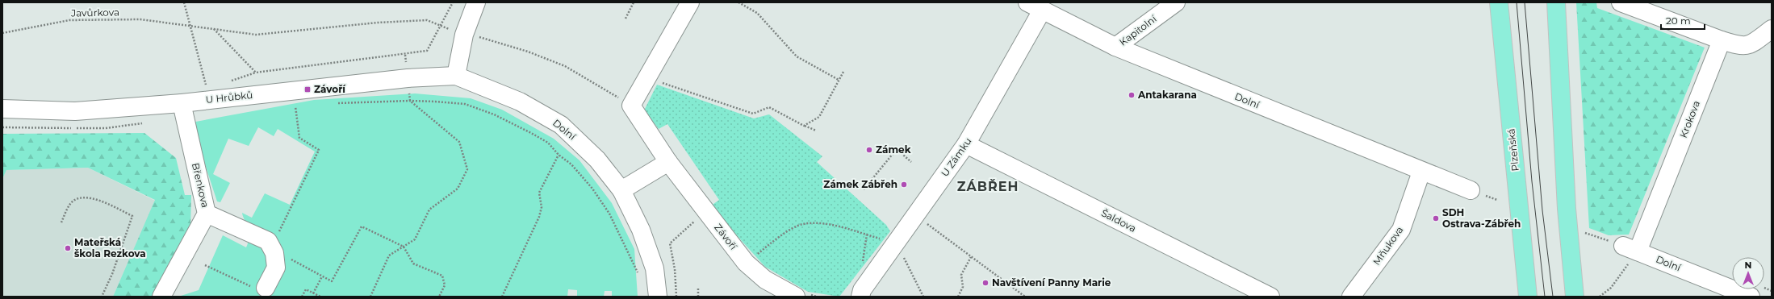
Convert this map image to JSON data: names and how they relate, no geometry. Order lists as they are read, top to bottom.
{
  "streets": {
    "main road": ["Plzeňská"],
    "street": [
      "Kapitolní",
      "U Hrůbků",
      "Dolní",
      "Krokova",
      "U Zámku",
      "Břenkova",
      "Šaldova",
      "Závoří",
      "Mňukova"
    ],
    "path": ["Javůrkova"]
  },
  "crossings": [
    ["Javůrkova", "Závoří"],
    ["Kapitolní", "Dolní"],
    ["U Hrůbků", "Dolní"],
    ["U Hrůbků", "Břenkova"],
    ["Dolní", "Krokova"],
    ["Dolní", "U Zámku"],
    ["Dolní", "Mňukova"],
    ["U Zámku", "Šaldova"]
  ],
  "districts": ["ZÁBŘEH"],
  "places": {
    "transit": ["Závoří"],
    "other": [
      "Antakarana",
      "Zámek",
      "Zámek Zábřeh",
      "SDH Ostrava-Zábřeh",
      "Mateřská škola Rezkova",
      "Navštívení Panny Marie"
    ]
  },
  "scale_bar": "20 m",
  "north": "top"
}
